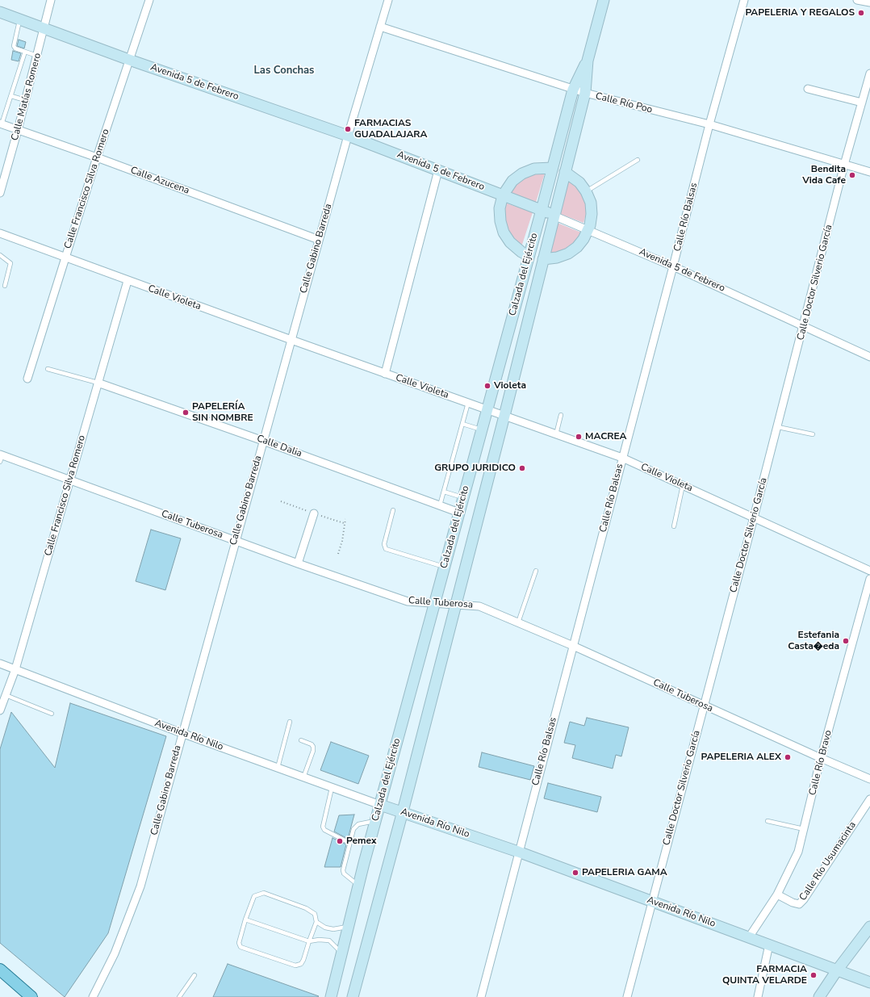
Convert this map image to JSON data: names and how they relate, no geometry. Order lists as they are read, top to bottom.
{
  "streets": {
    "main road": ["Avenida 5 de Febrero", "Calzada del Ejército", "Avenida Río Nilo"],
    "street": [
      "Calle Matías Romero",
      "Calle Río Poo",
      "Calle Azucena",
      "Calle Francisco Silva Romero",
      "Calle Río Balsas",
      "Calle Gabino Barreda",
      "Calle Doctor Silverio García",
      "Calle Violeta",
      "Calle Dalia",
      "Calle Tuberosa",
      "Calle Río Bravo",
      "Calle Río Usumacinta"
    ]
  },
  "crossings": [
    ["Avenida 5 de Febrero", "Calle Matías Romero"],
    ["Avenida 5 de Febrero", "Calle Francisco Silva Romero"],
    ["Avenida 5 de Febrero", "Calle Río Balsas"],
    ["Avenida 5 de Febrero", "Calle Gabino Barreda"],
    ["Avenida 5 de Febrero", "Calzada del Ejército"],
    ["Avenida 5 de Febrero", "Calle Doctor Silverio García"],
    ["Avenida 5 de Febrero", "Calle Violeta"],
    ["Calle Matías Romero", "Calle Azucena"],
    ["Calle Río Poo", "Calle Río Balsas"],
    ["Calle Río Poo", "Calle Gabino Barreda"],
    ["Calle Río Poo", "Calzada del Ejército"],
    ["Calle Río Poo", "Calle Doctor Silverio García"],
    ["Calle Azucena", "Calle Francisco Silva Romero"],
    ["Calle Azucena", "Calle Gabino Barreda"],
    ["Calle Francisco Silva Romero", "Calle Violeta"],
    ["Calle Francisco Silva Romero", "Calle Dalia"],
    ["Calle Francisco Silva Romero", "Calle Tuberosa"],
    ["Calle Francisco Silva Romero", "Avenida Río Nilo"],
    ["Calle Río Balsas", "Calle Violeta"],
    ["Calle Río Balsas", "Calle Tuberosa"],
    ["Calle Río Balsas", "Avenida Río Nilo"],
    ["Calle Gabino Barreda", "Calle Violeta"],
    ["Calle Gabino Barreda", "Calle Dalia"],
    ["Calle Gabino Barreda", "Calle Tuberosa"],
    ["Calle Gabino Barreda", "Avenida Río Nilo"],
    ["Calzada del Ejército", "Calle Violeta"],
    ["Calzada del Ejército", "Calle Dalia"],
    ["Calzada del Ejército", "Calle Tuberosa"],
    ["Calzada del Ejército", "Avenida Río Nilo"],
    ["Calle Doctor Silverio García", "Calle Violeta"],
    ["Calle Doctor Silverio García", "Calle Tuberosa"],
    ["Calle Doctor Silverio García", "Avenida Río Nilo"],
    ["Calle Tuberosa", "Calle Río Bravo"],
    ["Avenida Río Nilo", "Calle Río Bravo"],
    ["Calle Río Bravo", "Calle Río Usumacinta"]
  ],
  "districts": ["Las Conchas"],
  "places": [
    "PAPELERIA Y REGALOS",
    "FARMACIAS GUADALAJARA",
    "Bendita Vida Cafe",
    "Violeta",
    "PAPELERÍA SIN NOMBRE",
    "MACREA",
    "GRUPO JURIDICO",
    "Estefania Casta�eda",
    "PAPELERIA ALEX",
    "Pemex",
    "PAPELERIA GAMA",
    "FARMACIA QUINTA VELARDE"
  ]
}
